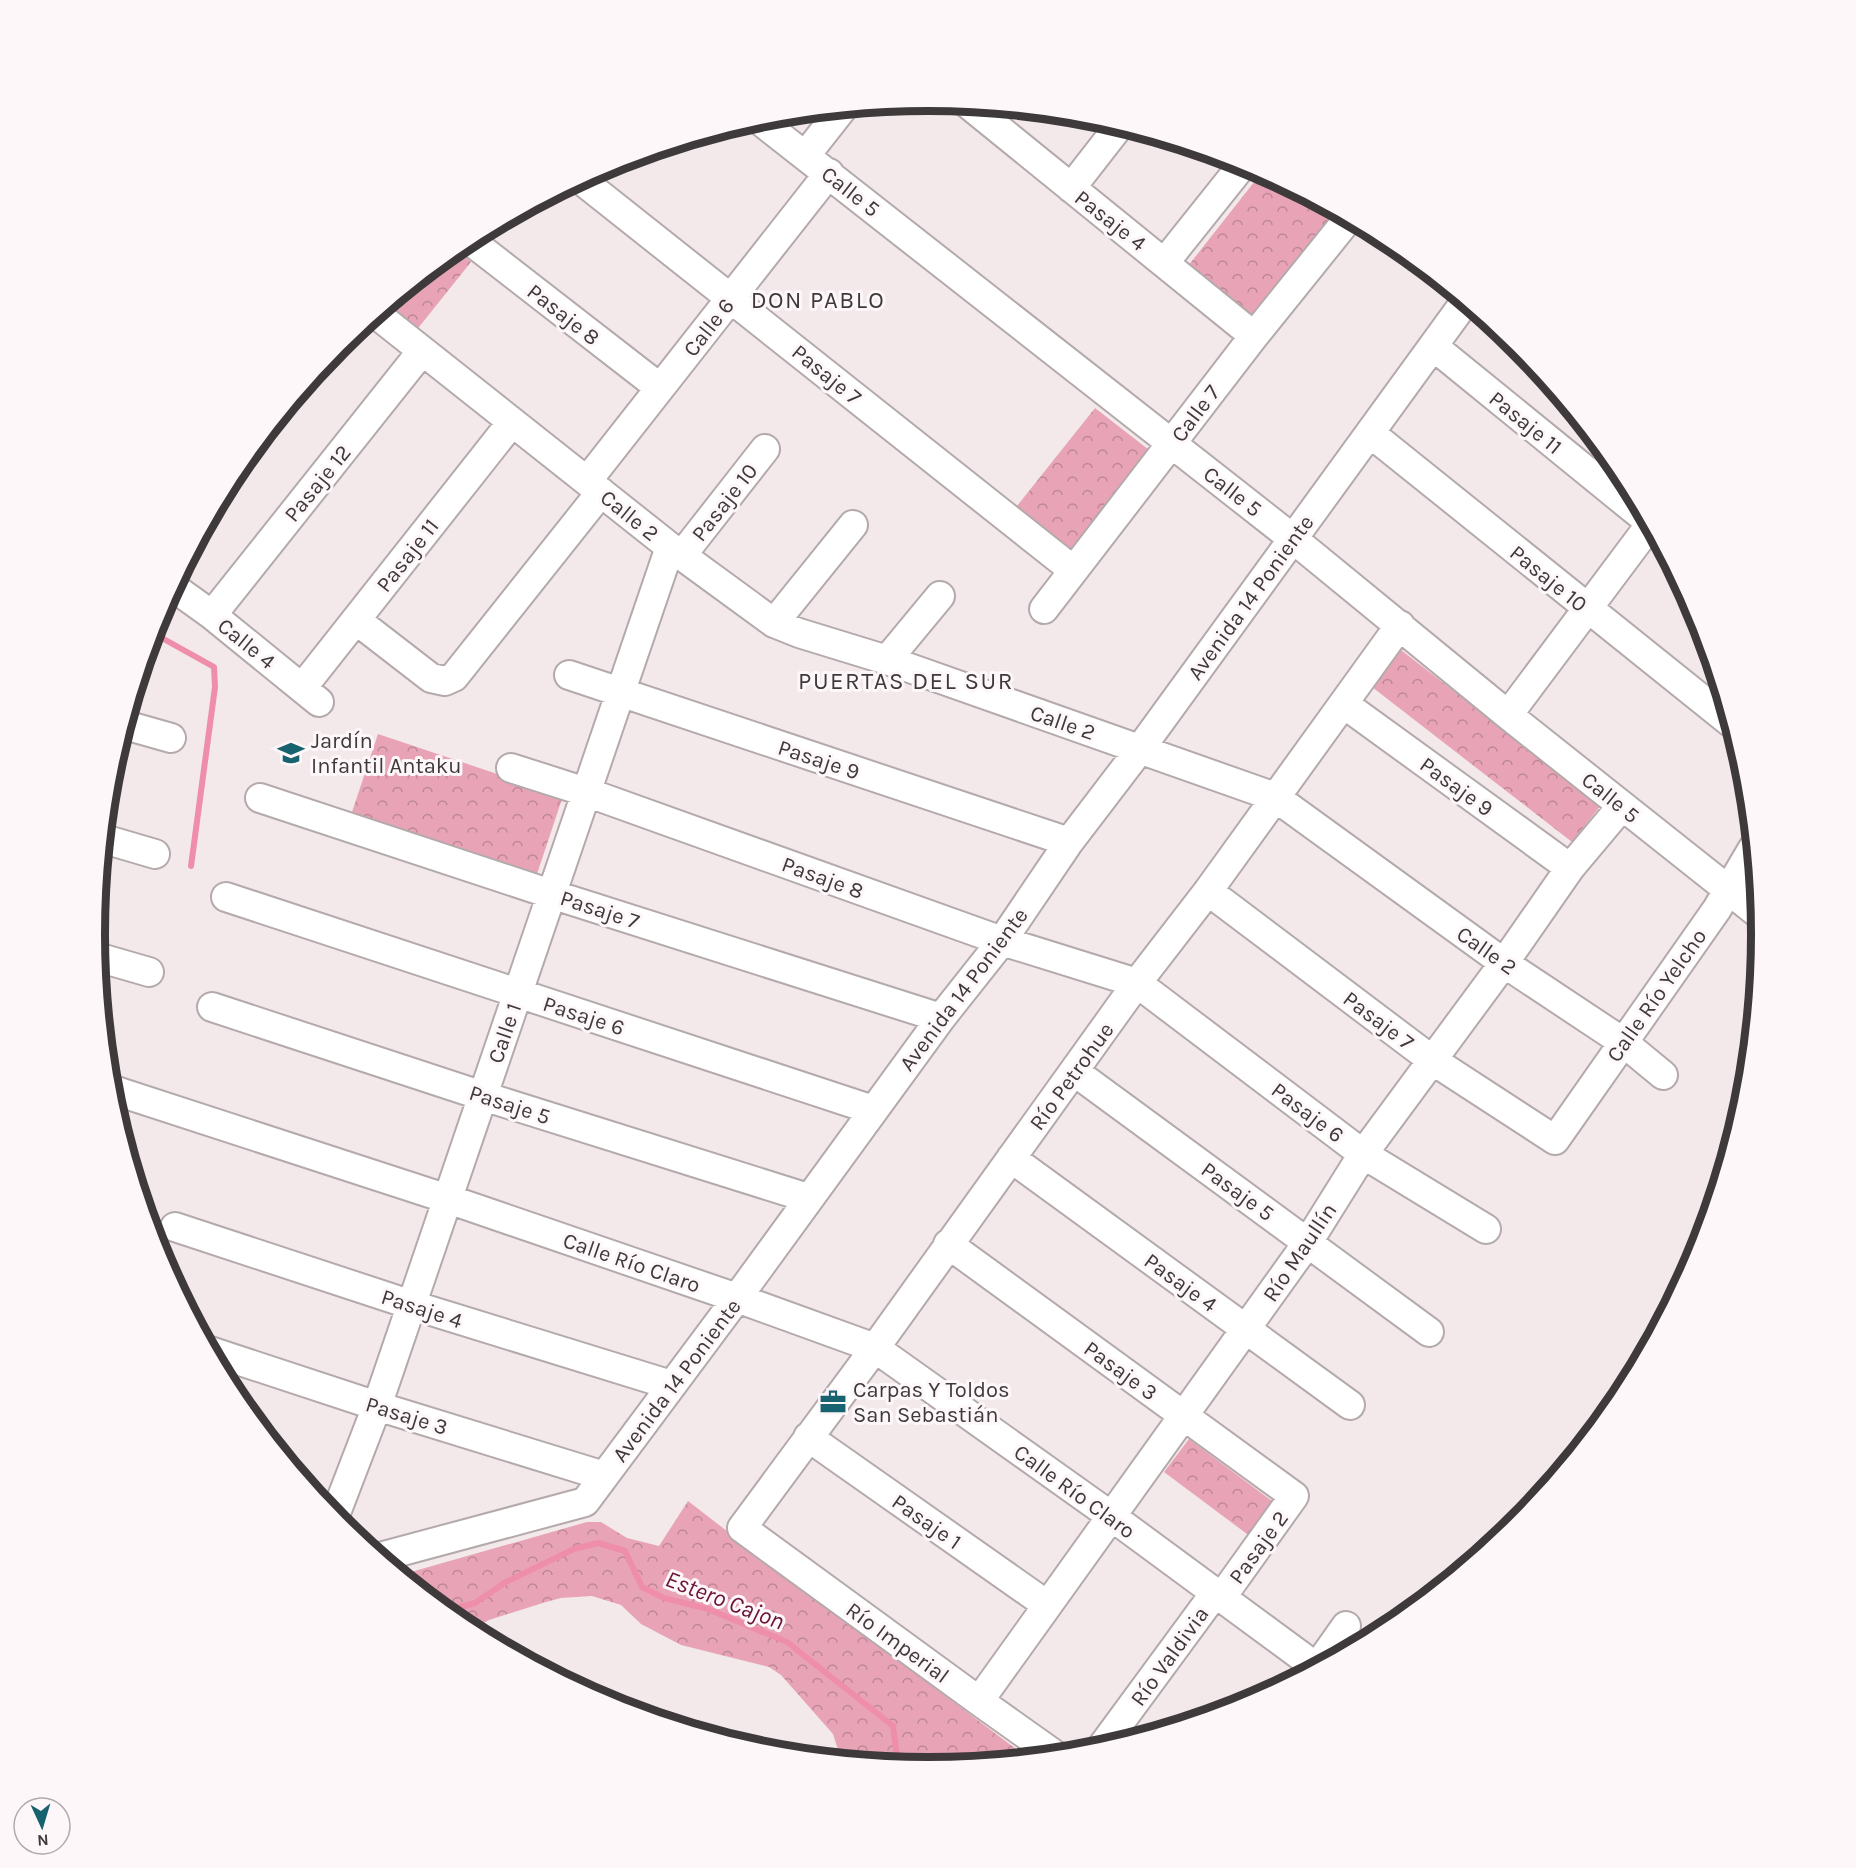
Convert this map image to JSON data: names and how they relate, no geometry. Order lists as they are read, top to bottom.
{
  "streets": {
    "street": [
      "Calle 5",
      "Pasaje 4",
      "Pasaje 8",
      "Calle 6",
      "Pasaje 7",
      "Calle 7",
      "Pasaje 11",
      "Pasaje 12",
      "Pasaje 10",
      "Calle 2",
      "Avenida 14 Poniente",
      "Calle 4",
      "Pasaje 9",
      "Calle Río Yelcho",
      "Pasaje 6",
      "Calle 1",
      "Río Petrohue",
      "Pasaje 5",
      "Río Maullín",
      "Calle Río Claro",
      "Pasaje 3",
      "Pasaje 1",
      "Pasaje 2",
      "Río Imperial",
      "Río Valdivia"
    ]
  },
  "crossings": [
    ["Calle 5", "Calle 6"],
    ["Calle 5", "Calle 7"],
    ["Calle 5", "Avenida 14 Poniente"],
    ["Calle 5", "Calle Río Yelcho"],
    ["Calle 5", "Río Petrohue"],
    ["Calle 5", "Río Maullín"],
    ["Pasaje 4", "Calle 7"],
    ["Pasaje 4", "Avenida 14 Poniente"],
    ["Pasaje 4", "Calle 1"],
    ["Pasaje 4", "Río Petrohue"],
    ["Pasaje 4", "Río Maullín"],
    ["Pasaje 8", "Calle 6"],
    ["Pasaje 8", "Avenida 14 Poniente"],
    ["Pasaje 8", "Pasaje 6"],
    ["Pasaje 8", "Calle 1"],
    ["Pasaje 8", "Río Petrohue"],
    ["Calle 6", "Pasaje 7"],
    ["Calle 6", "Pasaje 11"],
    ["Calle 6", "Calle 2"],
    ["Pasaje 7", "Calle 7"],
    ["Pasaje 7", "Avenida 14 Poniente"],
    ["Pasaje 7", "Calle Río Yelcho"],
    ["Pasaje 7", "Calle 1"],
    ["Pasaje 7", "Río Petrohue"],
    ["Pasaje 7", "Río Maullín"],
    ["Pasaje 11", "Calle 2"],
    ["Pasaje 11", "Avenida 14 Poniente"],
    ["Pasaje 11", "Calle 4"],
    ["Pasaje 12", "Calle 2"],
    ["Pasaje 12", "Calle 4"],
    ["Pasaje 10", "Calle 2"],
    ["Pasaje 10", "Avenida 14 Poniente"],
    ["Pasaje 10", "Calle 1"],
    ["Calle 2", "Avenida 14 Poniente"],
    ["Calle 2", "Calle Río Yelcho"],
    ["Calle 2", "Calle 1"],
    ["Calle 2", "Río Petrohue"],
    ["Calle 2", "Río Maullín"],
    ["Avenida 14 Poniente", "Pasaje 9"],
    ["Avenida 14 Poniente", "Pasaje 6"],
    ["Avenida 14 Poniente", "Pasaje 5"],
    ["Avenida 14 Poniente", "Calle Río Claro"],
    ["Avenida 14 Poniente", "Pasaje 3"],
    ["Pasaje 9", "Calle 1"],
    ["Pasaje 9", "Río Petrohue"],
    ["Pasaje 9", "Río Maullín"],
    ["Pasaje 6", "Calle 1"],
    ["Pasaje 6", "Río Petrohue"],
    ["Pasaje 6", "Río Maullín"],
    ["Calle 1", "Pasaje 5"],
    ["Calle 1", "Calle Río Claro"],
    ["Calle 1", "Pasaje 3"],
    ["Río Petrohue", "Pasaje 5"],
    ["Río Petrohue", "Calle Río Claro"],
    ["Río Petrohue", "Pasaje 3"],
    ["Río Petrohue", "Pasaje 1"],
    ["Río Petrohue", "Río Imperial"],
    ["Pasaje 5", "Río Maullín"],
    ["Río Maullín", "Calle Río Claro"],
    ["Río Maullín", "Pasaje 3"],
    ["Río Maullín", "Pasaje 1"],
    ["Río Maullín", "Río Imperial"],
    ["Calle Río Claro", "Pasaje 2"],
    ["Calle Río Claro", "Río Valdivia"],
    ["Pasaje 3", "Pasaje 2"],
    ["Pasaje 2", "Río Valdivia"]
  ],
  "districts": ["DON PABLO", "PUERTAS DEL SUR"],
  "water": ["Estero Cajon"],
  "places": {
    "school or university": ["Jardín Infantil Antaku"],
    "office": ["Carpas Y Toldos San Sebastián"]
  },
  "north": "bottom"
}
